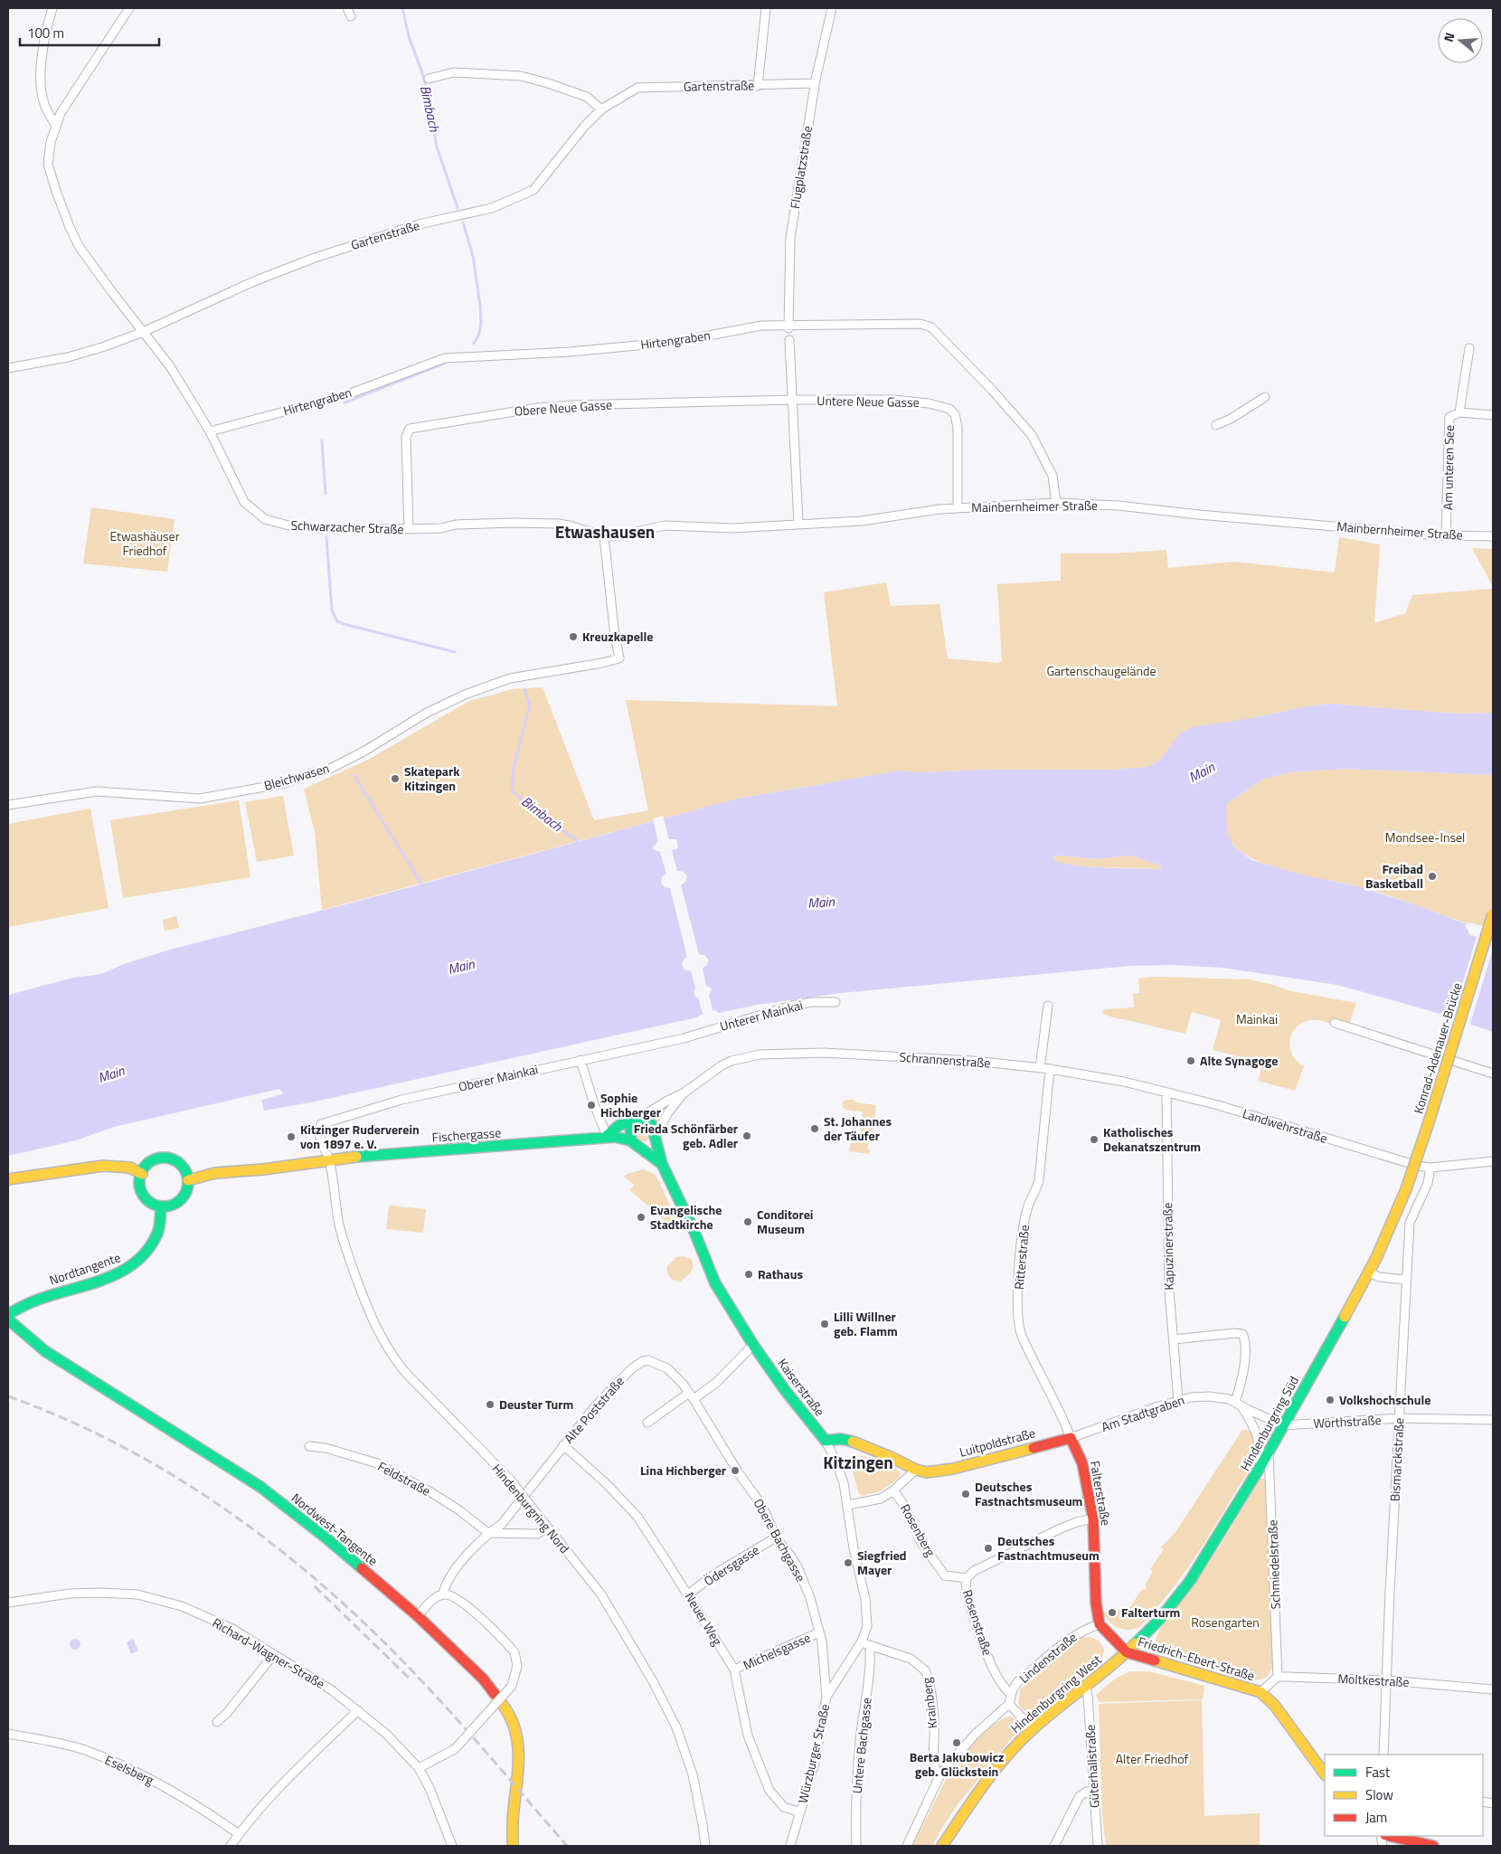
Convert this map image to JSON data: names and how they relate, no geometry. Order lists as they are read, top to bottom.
{
  "streets": {
    "main road": [
      "Konrad-Adenauer-Brücke",
      "Fischergasse",
      "Nordtangente",
      "Kaiserstraße",
      "Hindenburgring Süd",
      "Luitpoldstraße",
      "Falterstraße",
      "Nordwest-Tangente",
      "Friedrich-Ebert-Straße",
      "Hindenburgring West"
    ],
    "street": [
      "Gartenstraße",
      "Flugplatzstraße",
      "Hirtengraben",
      "Untere Neue Gasse",
      "Obere Neue Gasse",
      "Am unteren See",
      "Mainbernheimer Straße",
      "Schwarzacher Straße",
      "Bleichwasen",
      "Unterer Mainkai",
      "Schrannenstraße",
      "Oberer Mainkai",
      "Landwehrstraße",
      "Kapuzinerstraße",
      "Ritterstraße",
      "Alte Poststraße",
      "Am Stadtgraben",
      "Wörthstraße",
      "Bismarckstraße",
      "Feldstraße",
      "Hindenburgring Nord",
      "Rosenberg",
      "Obere Bachgasse",
      "Schmiedelstraße",
      "Ödersgasse",
      "Neuer Weg",
      "Rosenstraße",
      "Michelsgasse",
      "Richard-Wagner-Straße",
      "Lindenstraße",
      "Moltkestraße",
      "Krainberg",
      "Untere Bachgasse",
      "Würzburger Straße",
      "Güterhallstraße",
      "Eselsberg"
    ]
  },
  "crossings": [
    ["Gartenstraße", "Flugplatzstraße"],
    ["Gartenstraße", "Schwarzacher Straße"],
    ["Flugplatzstraße", "Hirtengraben"],
    ["Hirtengraben", "Mainbernheimer Straße"],
    ["Hirtengraben", "Schwarzacher Straße"],
    ["Untere Neue Gasse", "Obere Neue Gasse"],
    ["Untere Neue Gasse", "Mainbernheimer Straße"],
    ["Obere Neue Gasse", "Schwarzacher Straße"],
    ["Am unteren See", "Mainbernheimer Straße"],
    ["Mainbernheimer Straße", "Schwarzacher Straße"],
    ["Mainbernheimer Straße", "Bleichwasen"],
    ["Schwarzacher Straße", "Bleichwasen"],
    ["Unterer Mainkai", "Oberer Mainkai"],
    ["Konrad-Adenauer-Brücke", "Hindenburgring Süd"],
    ["Schrannenstraße", "Landwehrstraße"],
    ["Schrannenstraße", "Kapuzinerstraße"],
    ["Schrannenstraße", "Ritterstraße"],
    ["Oberer Mainkai", "Fischergasse"],
    ["Oberer Mainkai", "Hindenburgring Nord"],
    ["Landwehrstraße", "Kapuzinerstraße"],
    ["Landwehrstraße", "Bismarckstraße"],
    ["Fischergasse", "Nordtangente"],
    ["Fischergasse", "Hindenburgring Nord"],
    ["Kapuzinerstraße", "Am Stadtgraben"],
    ["Ritterstraße", "Am Stadtgraben"],
    ["Ritterstraße", "Luitpoldstraße"],
    ["Ritterstraße", "Falterstraße"],
    ["Kaiserstraße", "Luitpoldstraße"],
    ["Kaiserstraße", "Krainberg"],
    ["Kaiserstraße", "Würzburger Straße"],
    ["Alte Poststraße", "Feldstraße"],
    ["Alte Poststraße", "Obere Bachgasse"],
    ["Alte Poststraße", "Neuer Weg"],
    ["Am Stadtgraben", "Wörthstraße"],
    ["Am Stadtgraben", "Hindenburgring Süd"],
    ["Am Stadtgraben", "Luitpoldstraße"],
    ["Am Stadtgraben", "Falterstraße"],
    ["Wörthstraße", "Hindenburgring Süd"],
    ["Wörthstraße", "Bismarckstraße"],
    ["Hindenburgring Süd", "Schmiedelstraße"],
    ["Hindenburgring Süd", "Friedrich-Ebert-Straße"],
    ["Hindenburgring Süd", "Hindenburgring West"],
    ["Luitpoldstraße", "Falterstraße"],
    ["Bismarckstraße", "Moltkestraße"],
    ["Falterstraße", "Rosenstraße"],
    ["Falterstraße", "Lindenstraße"],
    ["Rosenberg", "Rosenstraße"],
    ["Obere Bachgasse", "Ödersgasse"],
    ["Obere Bachgasse", "Michelsgasse"],
    ["Obere Bachgasse", "Würzburger Straße"],
    ["Schmiedelstraße", "Moltkestraße"],
    ["Ödersgasse", "Neuer Weg"],
    ["Neuer Weg", "Michelsgasse"],
    ["Neuer Weg", "Würzburger Straße"],
    ["Rosenstraße", "Lindenstraße"],
    ["Friedrich-Ebert-Straße", "Hindenburgring West"],
    ["Hindenburgring West", "Güterhallstraße"],
    ["Krainberg", "Untere Bachgasse"],
    ["Krainberg", "Würzburger Straße"]
  ],
  "districts": ["Etwashausen", "Kitzingen"],
  "water": ["Bimbach", "Main"],
  "parks": [
    "Etwashäuser Friedhof",
    "Gartenschaugelände",
    "Mondsee-Insel",
    "Mainkai",
    "Rosengarten",
    "Alter Friedhof"
  ],
  "places": [
    "Kreuzkapelle",
    "Skatepark Kitzingen",
    "Freibad Basketball",
    "Alte Synagoge",
    "Sophie Hichberger",
    "St. Johannes der Täufer",
    "Frieda Schönfärber geb. Adler",
    "Kitzinger Ruderverein von 1897 e. V.",
    "Katholisches Dekanatszentrum",
    "Evangelische Stadtkirche",
    "Conditorei Museum",
    "Rathaus",
    "Lilli Willner geb. Flamm",
    "Volkshochschule",
    "Deuster Turm",
    "Lina Hichberger",
    "Deutsches Fastnachtsmuseum",
    "Deutsches Fastnachtmuseum",
    "Siegfried Mayer",
    "Falterturm",
    "Berta Jakubowicz geb. Glückstein"
  ],
  "legend": ["Fast", "Slow", "Jam"],
  "scale_bar": "100 m",
  "north": "left"
}
